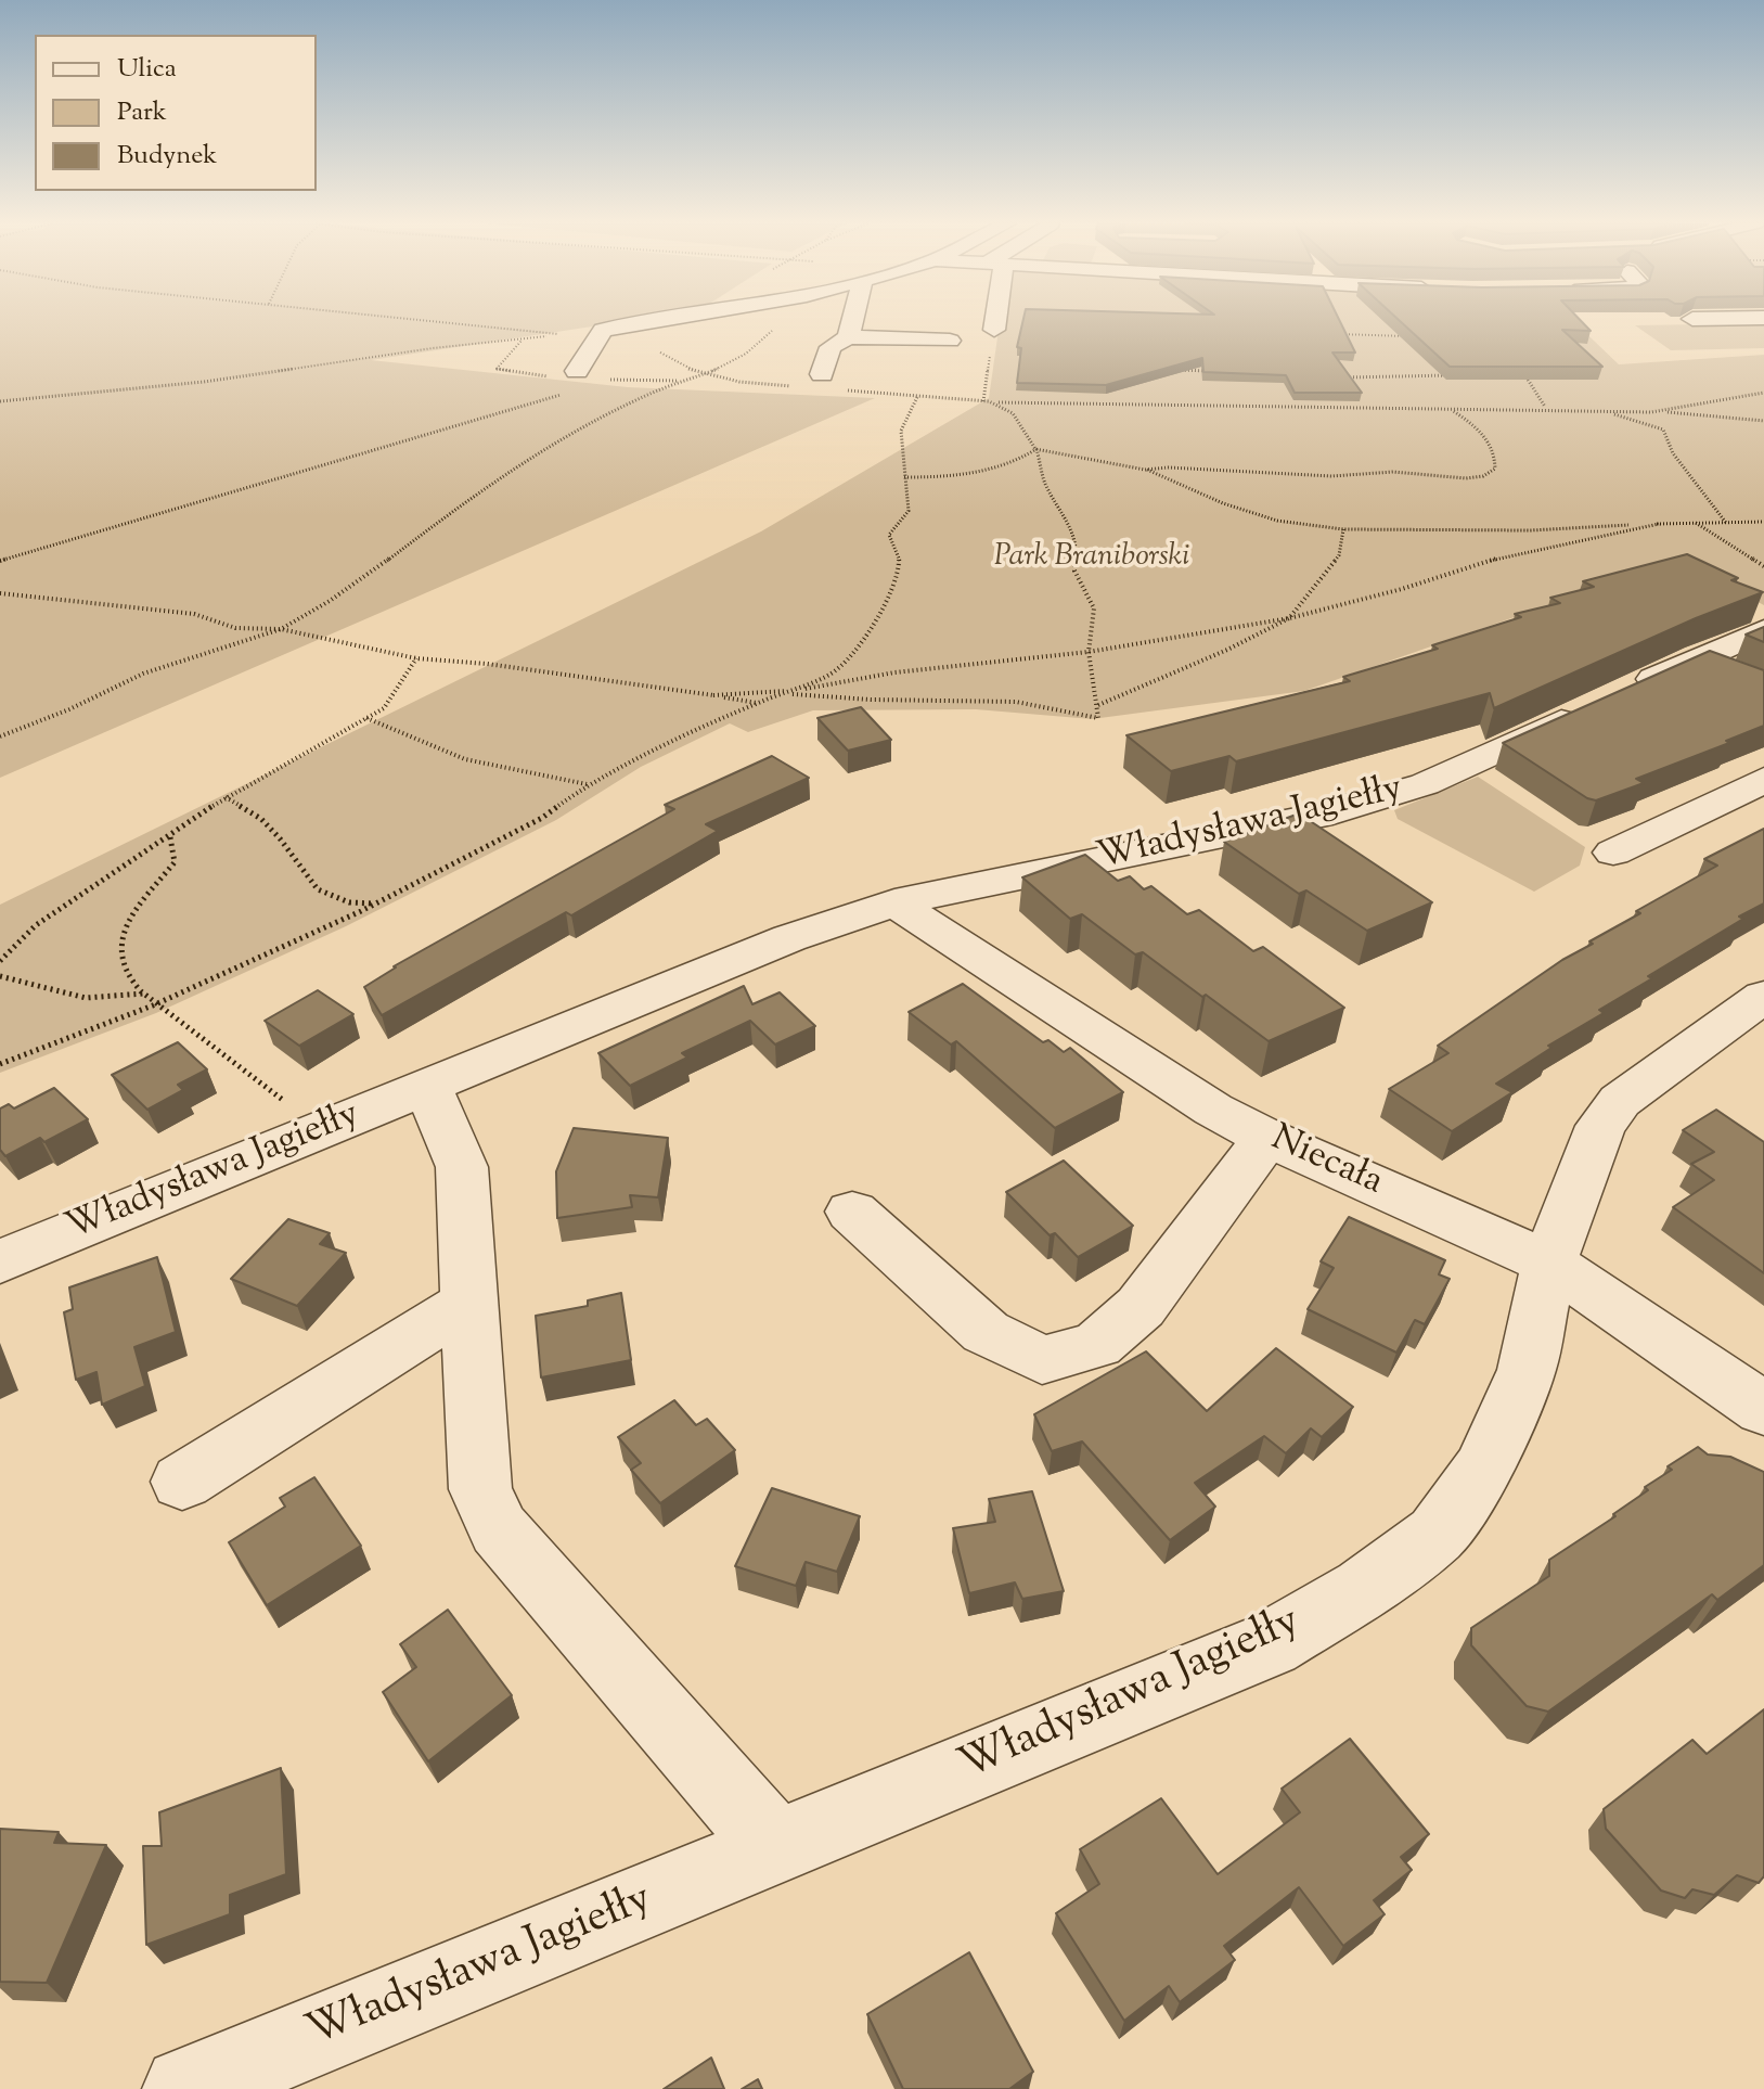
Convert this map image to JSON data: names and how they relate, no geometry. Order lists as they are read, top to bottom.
{
  "streets": {
    "street": ["Władysława Jagiełły", "Niecała"]
  },
  "crossings": [
    ["Władysława Jagiełły", "Niecała"]
  ],
  "parks": ["Park Braniborski"],
  "legend": ["Ulica", "Park", "Budynek"]
}
